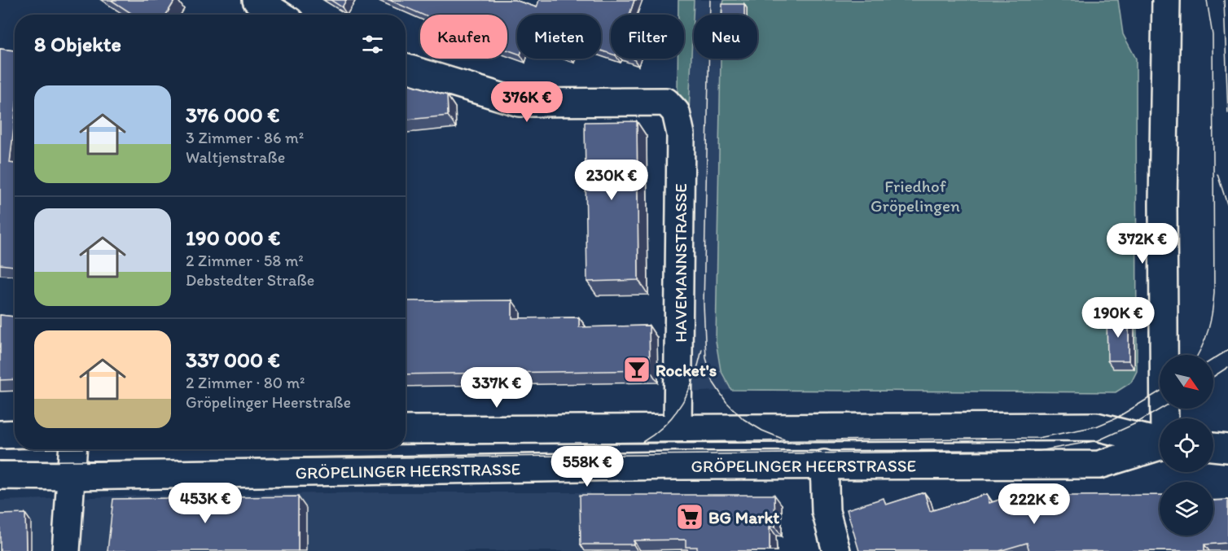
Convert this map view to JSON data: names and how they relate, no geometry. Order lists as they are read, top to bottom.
{
  "streets": {
    "main road": ["HAVEMANNSTRASSE", "GRÖPELINGER HEERSTRASSE"]
  },
  "parks": ["Friedhof Gröpelingen"],
  "places": {
    "bar": ["Rocket's"],
    "supermarket": ["BG Markt"]
  },
  "north": "bottom right",
  "page": {
    "chip": [
      "Kaufen",
      "Mieten",
      "Filter",
      "Neu"
    ],
    "heading": "8 Objekte",
    "list": [
      {
        "name": "376 000 €",
        "note": "3 Zimmer · 86 m² · Waltjenstraße"
      },
      {
        "name": "190 000 €",
        "note": "2 Zimmer · 58 m² · Debstedter Straße"
      },
      {
        "name": "337 000 €",
        "note": "2 Zimmer · 80 m² · Gröpelinger Heerstraße"
      }
    ],
    "price": [
      "376K €",
      "230K €",
      "372K €",
      "190K €",
      "337K €",
      "558K €",
      "453K €",
      "222K €"
    ]
  }
}
